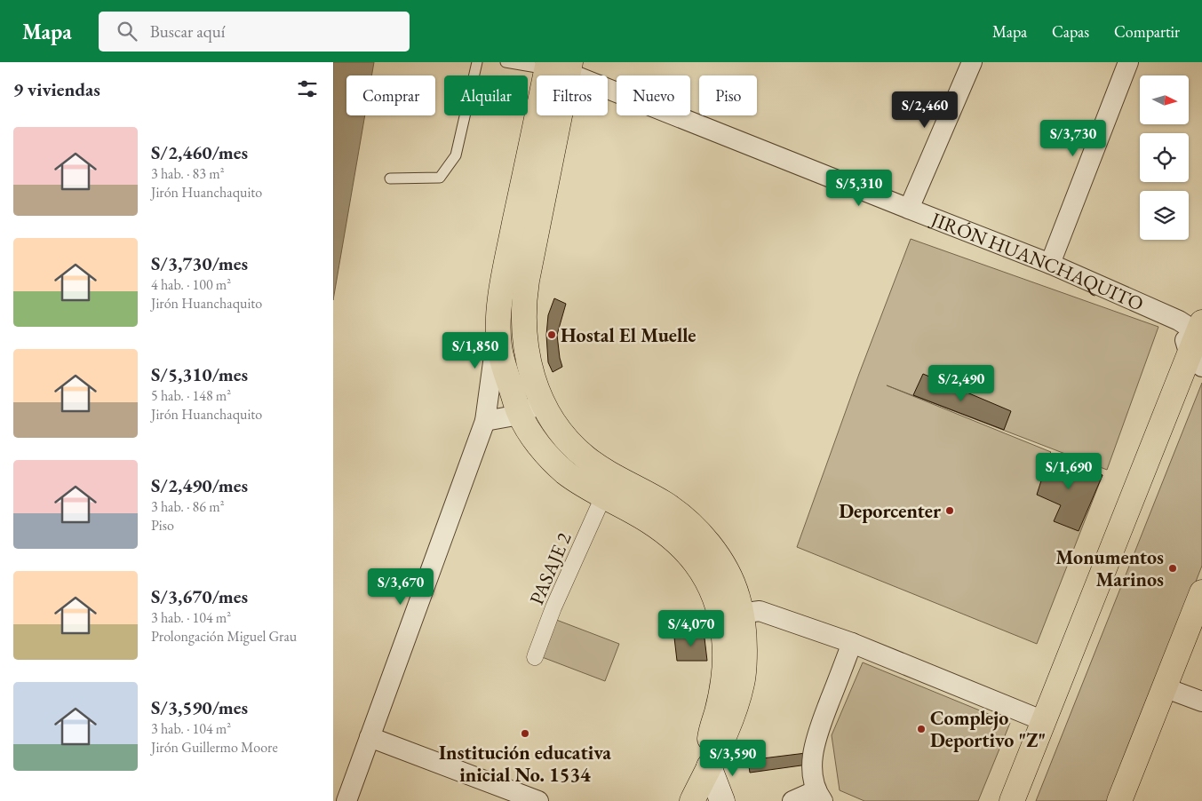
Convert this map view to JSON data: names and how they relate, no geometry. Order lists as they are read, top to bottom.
{
  "streets": {
    "street": ["JIRÓN HUANCHAQUITO", "PASAJE 2"]
  },
  "places": [
    "Hostal El Muelle",
    "Deporcenter",
    "Monumentos Marinos",
    "Complejo Deportivo \"Z\"",
    "Institución educativa inicial No. 1534"
  ],
  "north": "right",
  "page": {
    "header": "Mapa",
    "search": "Buscar aquí",
    "nav": ["Mapa", "Capas", "Compartir"],
    "heading": "9 viviendas",
    "chip": [
      "Comprar",
      "Alquilar",
      "Filtros",
      "Nuevo",
      "Piso"
    ],
    "price": [
      "S/2,460",
      "S/3,730",
      "S/5,310",
      "S/1,850",
      "S/2,490",
      "S/1,690",
      "S/3,670",
      "S/4,070",
      "S/3,590"
    ],
    "list": [
      {
        "name": "S/2,460/mes",
        "note": "3 hab. · 83 m² · Jirón Huanchaquito"
      },
      {
        "name": "S/3,730/mes",
        "note": "4 hab. · 100 m² · Jirón Huanchaquito"
      },
      {
        "name": "S/5,310/mes",
        "note": "5 hab. · 148 m² · Jirón Huanchaquito"
      },
      {
        "name": "S/2,490/mes",
        "note": "3 hab. · 86 m² · Piso"
      },
      {
        "name": "S/3,670/mes",
        "note": "3 hab. · 104 m² · Prolongación Miguel Grau"
      },
      {
        "name": "S/3,590/mes",
        "note": "3 hab. · 104 m² · Jirón Guillermo Moore"
      }
    ]
  }
}
